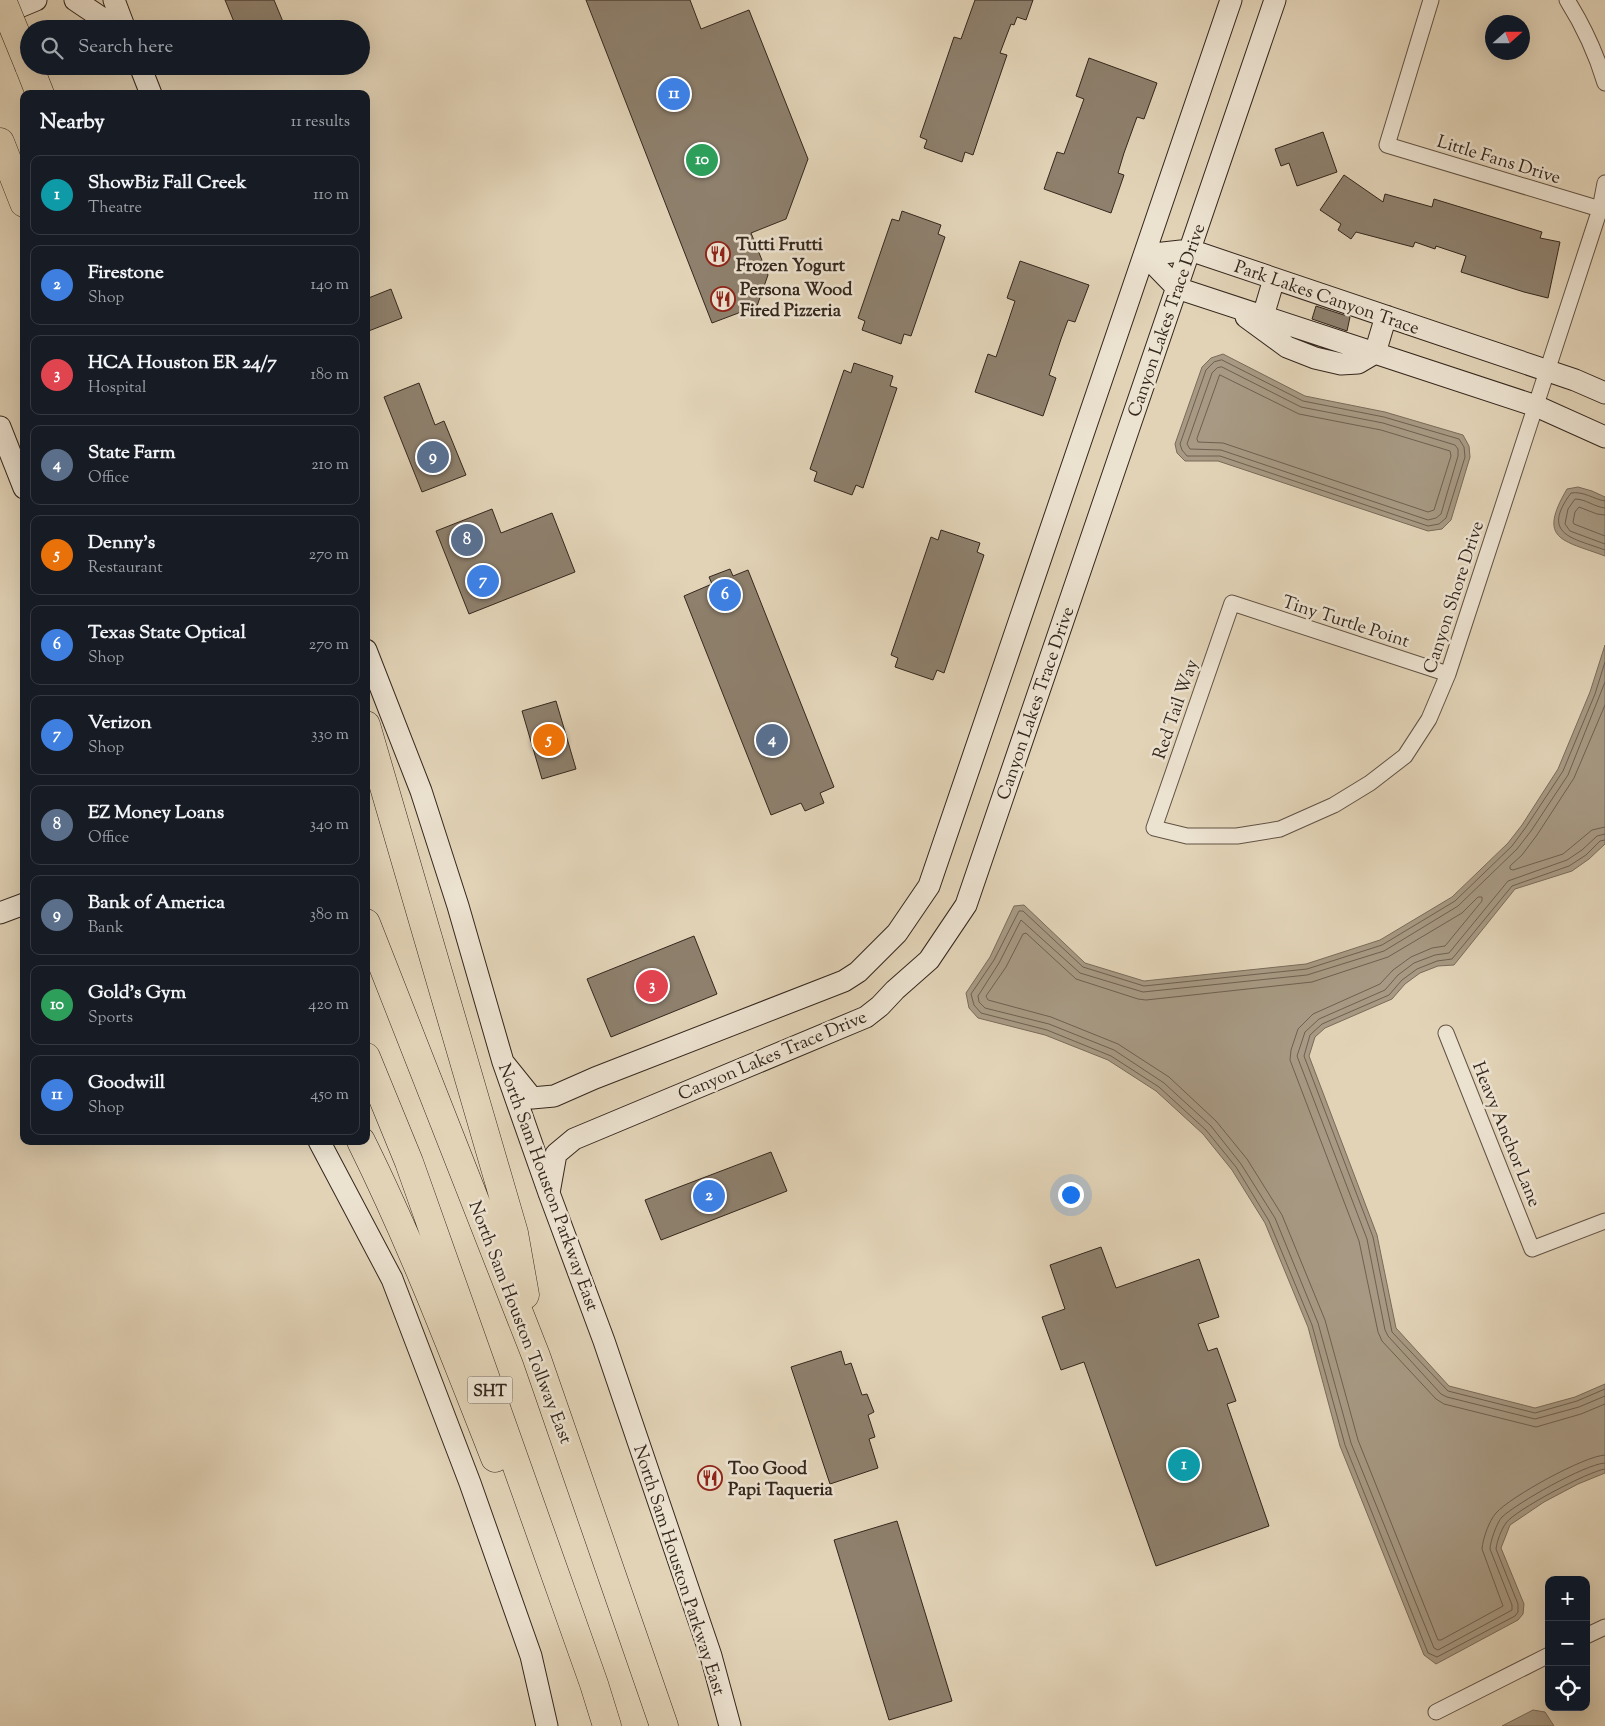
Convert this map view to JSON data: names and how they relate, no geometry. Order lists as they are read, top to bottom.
{
  "streets": {
    "highway": ["North Sam Houston Tollway East", "SHT"],
    "street": [
      "Little Fans Drive",
      "Park Lakes Canyon Trace",
      "Canyon Lakes Trace Drive",
      "Canyon Shore Drive",
      "Tiny Turtle Point",
      "Red Tail Way",
      "Heavy Anchor Lane",
      "North Sam Houston Parkway East"
    ]
  },
  "crossings": [
    ["Little Fans Drive", "Canyon Shore Drive"],
    ["Park Lakes Canyon Trace", "Canyon Lakes Trace Drive"],
    ["Park Lakes Canyon Trace", "Canyon Shore Drive"],
    ["Canyon Lakes Trace Drive", "North Sam Houston Parkway East"],
    ["Canyon Shore Drive", "Tiny Turtle Point"],
    ["Canyon Shore Drive", "Red Tail Way"],
    ["Tiny Turtle Point", "Red Tail Way"]
  ],
  "places": {
    "restaurant": ["Tutti Frutti Frozen Yogurt", "Persona Wood Fired Pizzeria", "Too Good Papi Taqueria"]
  },
  "north": "right",
  "page": {
    "search": "Search here",
    "pins": [
      "11",
      "10",
      "9",
      "8",
      "7",
      "6",
      "4",
      "5",
      "3",
      "2",
      "1"
    ],
    "heading": ["Nearby", "11 results"],
    "list": [
      {
        "mark": "1",
        "name": "ShowBiz Fall Creek",
        "note": "Theatre",
        "value": "110 m"
      },
      {
        "mark": "2",
        "name": "Firestone",
        "note": "Shop",
        "value": "140 m"
      },
      {
        "mark": "3",
        "name": "HCA Houston ER 24/7",
        "note": "Hospital",
        "value": "180 m"
      },
      {
        "mark": "4",
        "name": "State Farm",
        "note": "Office",
        "value": "210 m"
      },
      {
        "mark": "5",
        "name": "Denny's",
        "note": "Restaurant",
        "value": "270 m"
      },
      {
        "mark": "6",
        "name": "Texas State Optical",
        "note": "Shop",
        "value": "270 m"
      },
      {
        "mark": "7",
        "name": "Verizon",
        "note": "Shop",
        "value": "330 m"
      },
      {
        "mark": "8",
        "name": "EZ Money Loans",
        "note": "Office",
        "value": "340 m"
      },
      {
        "mark": "9",
        "name": "Bank of America",
        "note": "Bank",
        "value": "380 m"
      },
      {
        "mark": "10",
        "name": "Gold's Gym",
        "note": "Sports",
        "value": "420 m"
      },
      {
        "mark": "11",
        "name": "Goodwill",
        "note": "Shop",
        "value": "450 m"
      }
    ],
    "map_buttons": ["+", "−"]
  }
}
